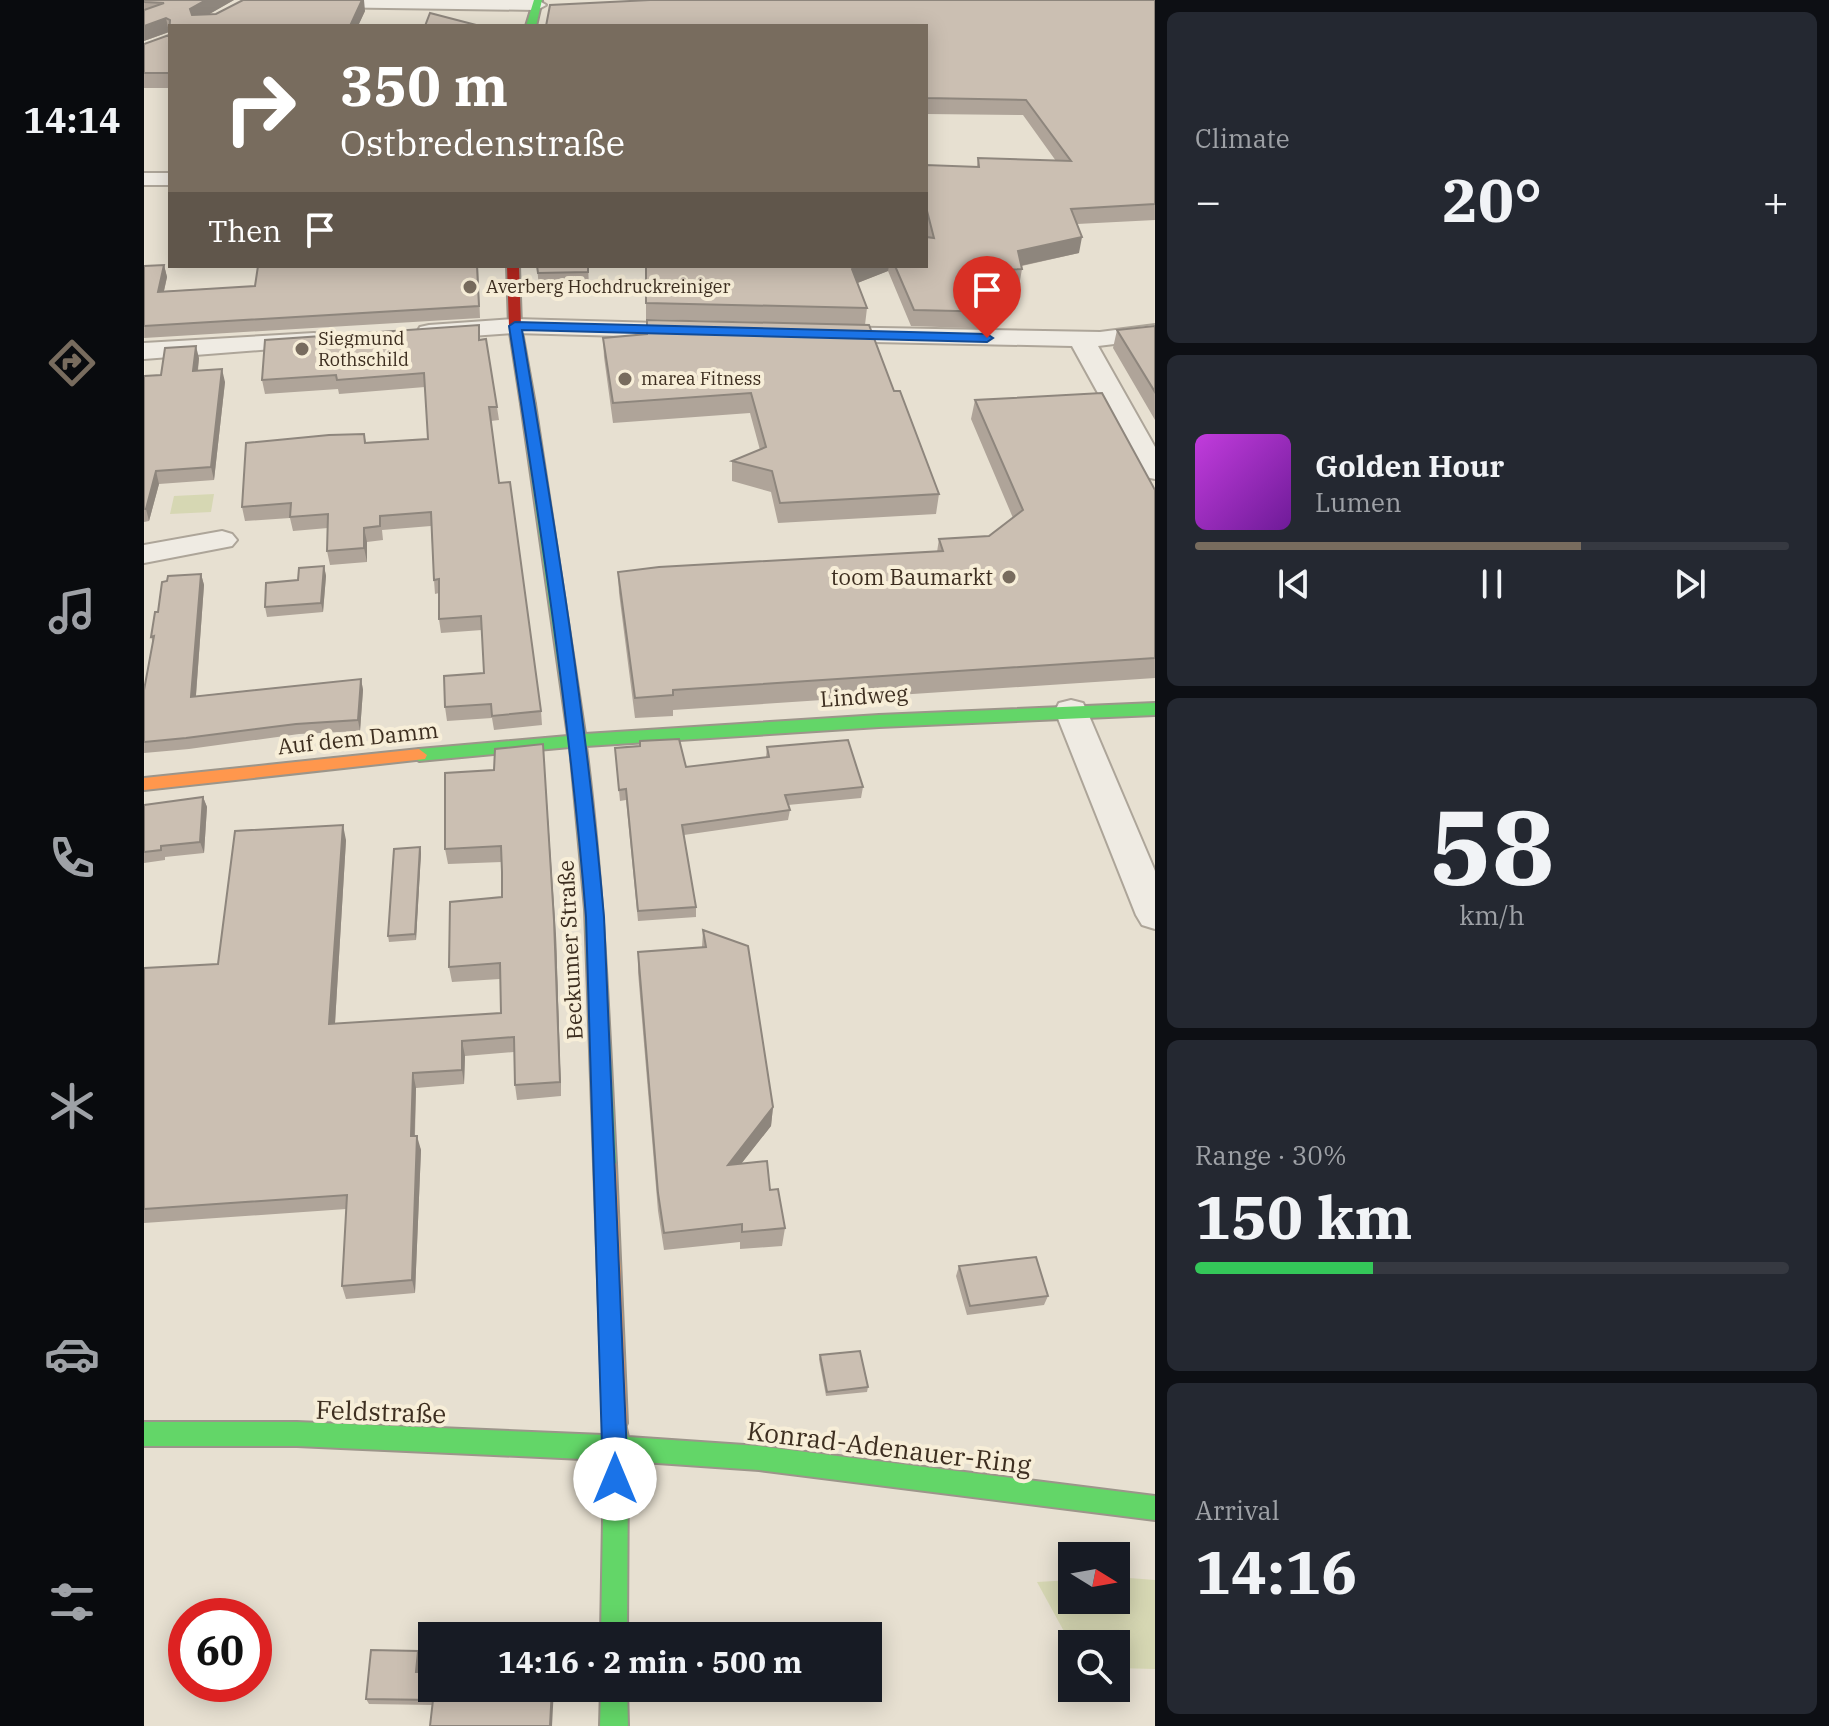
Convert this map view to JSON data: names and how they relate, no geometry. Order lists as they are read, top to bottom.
{
  "streets": {
    "street": [
      "Lindweg",
      "Auf dem Damm",
      "Beckumer Straße",
      "Feldstraße",
      "Konrad-Adenauer-Ring"
    ]
  },
  "crossings": [
    ["Lindweg", "Auf dem Damm"],
    ["Lindweg", "Beckumer Straße"],
    ["Auf dem Damm", "Beckumer Straße"],
    ["Beckumer Straße", "Feldstraße"],
    ["Beckumer Straße", "Konrad-Adenauer-Ring"],
    ["Feldstraße", "Konrad-Adenauer-Ring"]
  ],
  "places": [
    "Averberg Hochdruckreiniger",
    "Siegmund Rothschild",
    "marea Fitness",
    "toom Baumarkt"
  ],
  "north": "right",
  "page": {
    "tabs": "14:14",
    "tile": [
      "Climate",
      ["58", "km/h"],
      ["Range · 30%", "150 km"],
      ["Arrival", "14:16"]
    ],
    "turn": ["350 m", "Ostbredenstraße"],
    "heat": ["−", "20°", "+"],
    "then": "Then",
    "song": ["Golden Hour", "Lumen"],
    "limit": "60",
    "trip": "14:16 · 2 min · 500 m"
  }
}
